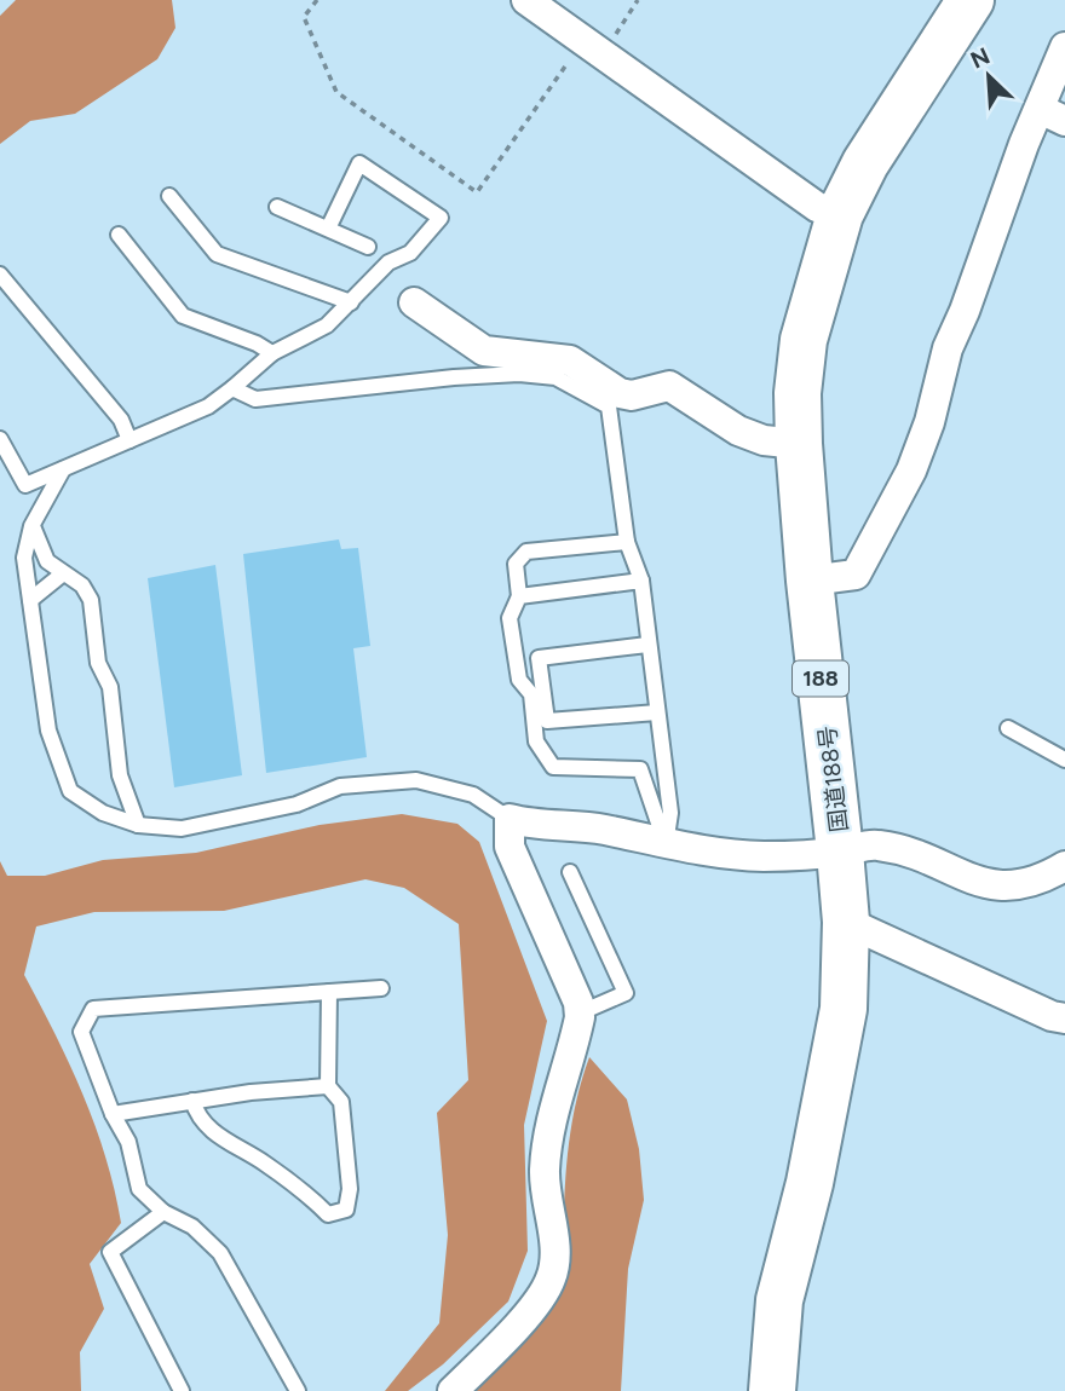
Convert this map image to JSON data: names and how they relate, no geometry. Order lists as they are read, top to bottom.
{
  "streets": {
    "highway": ["188", "国道188号"]
  },
  "north": "top left"
}
